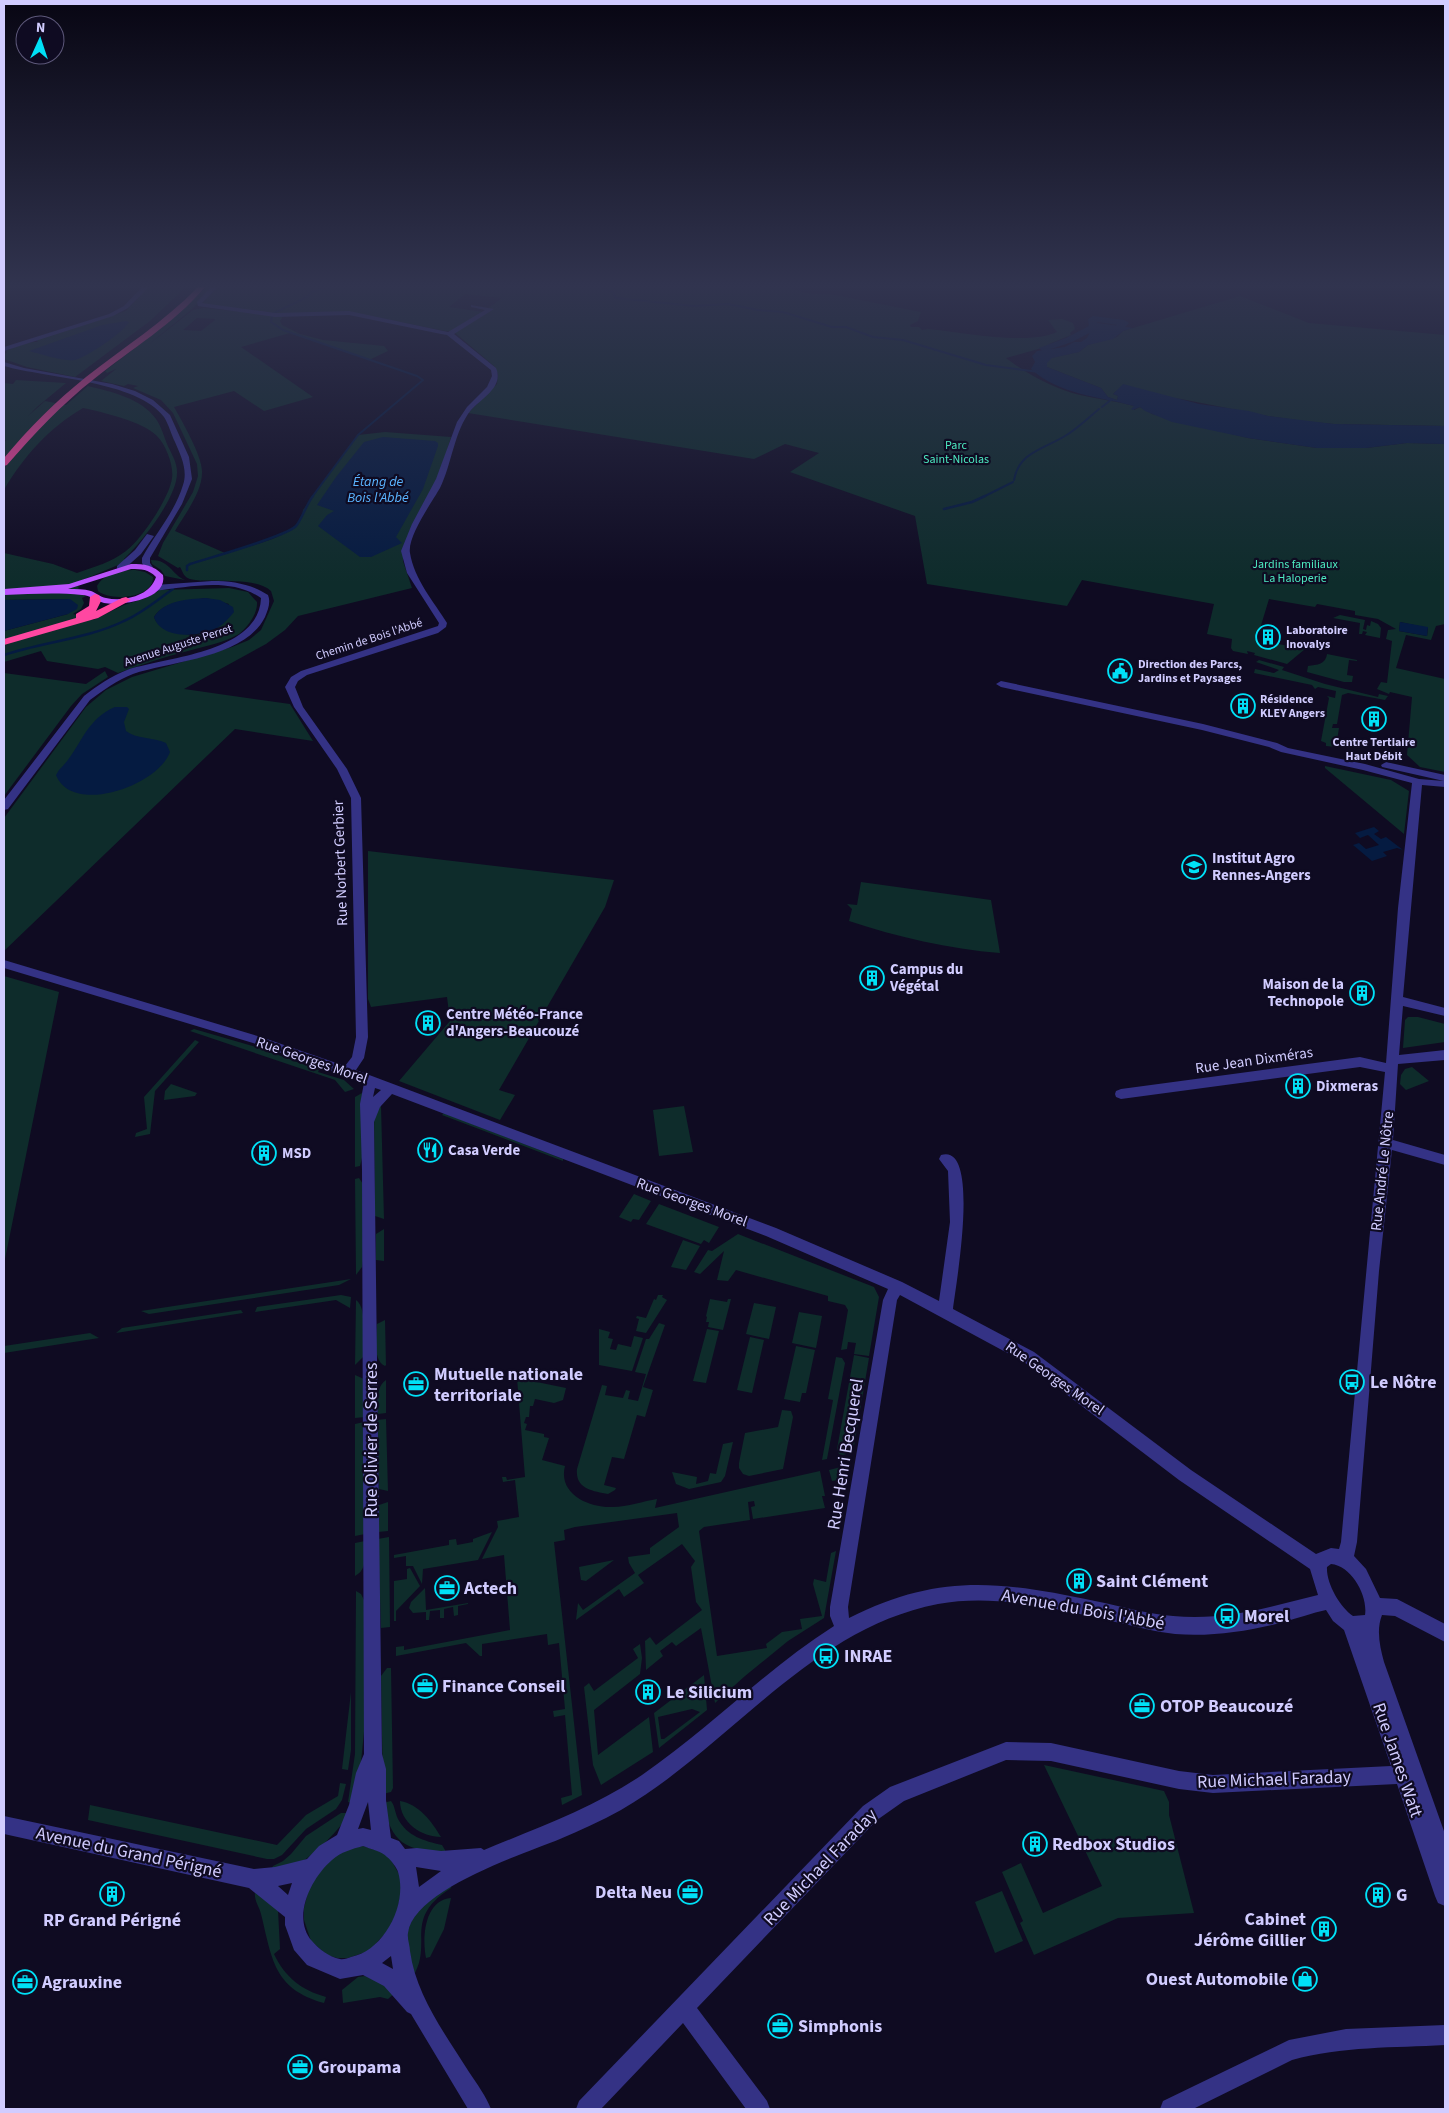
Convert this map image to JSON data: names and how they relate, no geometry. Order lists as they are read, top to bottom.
{
  "streets": {
    "street": [
      "Chemin de Bois l'Abbé",
      "Avenue Auguste Perret",
      "Rue Norbert Gerbier",
      "Rue Georges Morel",
      "Rue Jean Dixméras",
      "Rue André Le Nôtre",
      "Rue Olivier de Serres",
      "Rue Henri Becquerel",
      "Avenue du Bois l'Abbé",
      "Rue James Watt",
      "Rue Michael Faraday",
      "Avenue du Grand Périgné"
    ]
  },
  "crossings": [
    ["Chemin de Bois l'Abbé", "Rue Norbert Gerbier"],
    ["Rue Norbert Gerbier", "Rue Georges Morel"],
    ["Rue Georges Morel", "Rue Olivier de Serres"],
    ["Rue Georges Morel", "Rue Henri Becquerel"],
    ["Rue Jean Dixméras", "Rue André Le Nôtre"],
    ["Rue André Le Nôtre", "Rue James Watt"],
    ["Rue Olivier de Serres", "Avenue du Bois l'Abbé"],
    ["Rue Olivier de Serres", "Avenue du Grand Périgné"],
    ["Rue Henri Becquerel", "Avenue du Bois l'Abbé"],
    ["Avenue du Bois l'Abbé", "Avenue du Grand Périgné"],
    ["Rue James Watt", "Rue Michael Faraday"]
  ],
  "water": ["Étang de Bois l'Abbé"],
  "parks": ["Parc Saint-Nicolas", "Jardins familiaux La Haloperie"],
  "places": {
    "building": [
      "Laboratoire Inovalys",
      "Résidence KLEY Angers",
      "Centre Tertiaire Haut Débit",
      "Campus du Végétal",
      "Maison de la Technopole",
      "Centre Météo-France d'Angers-Beaucouzé",
      "Dixmeras",
      "MSD",
      "Saint Clément",
      "Le Silicium",
      "Redbox Studios",
      "RP Grand Périgné",
      "G",
      "Cabinet Jérôme Gillier"
    ],
    "public building": ["Direction des Parcs, Jardins et Paysages"],
    "school or university": ["Institut Agro Rennes-Angers"],
    "restaurant": ["Casa Verde"],
    "bus stop": ["Le Nôtre", "Morel", "INRAE"],
    "office": [
      "Mutuelle nationale territoriale",
      "Actech",
      "Finance Conseil",
      "OTOP Beaucouzé",
      "Delta Neu",
      "Agrauxine",
      "Simphonis",
      "Groupama"
    ],
    "shop": ["Ouest Automobile"]
  },
  "north": "top"
}
